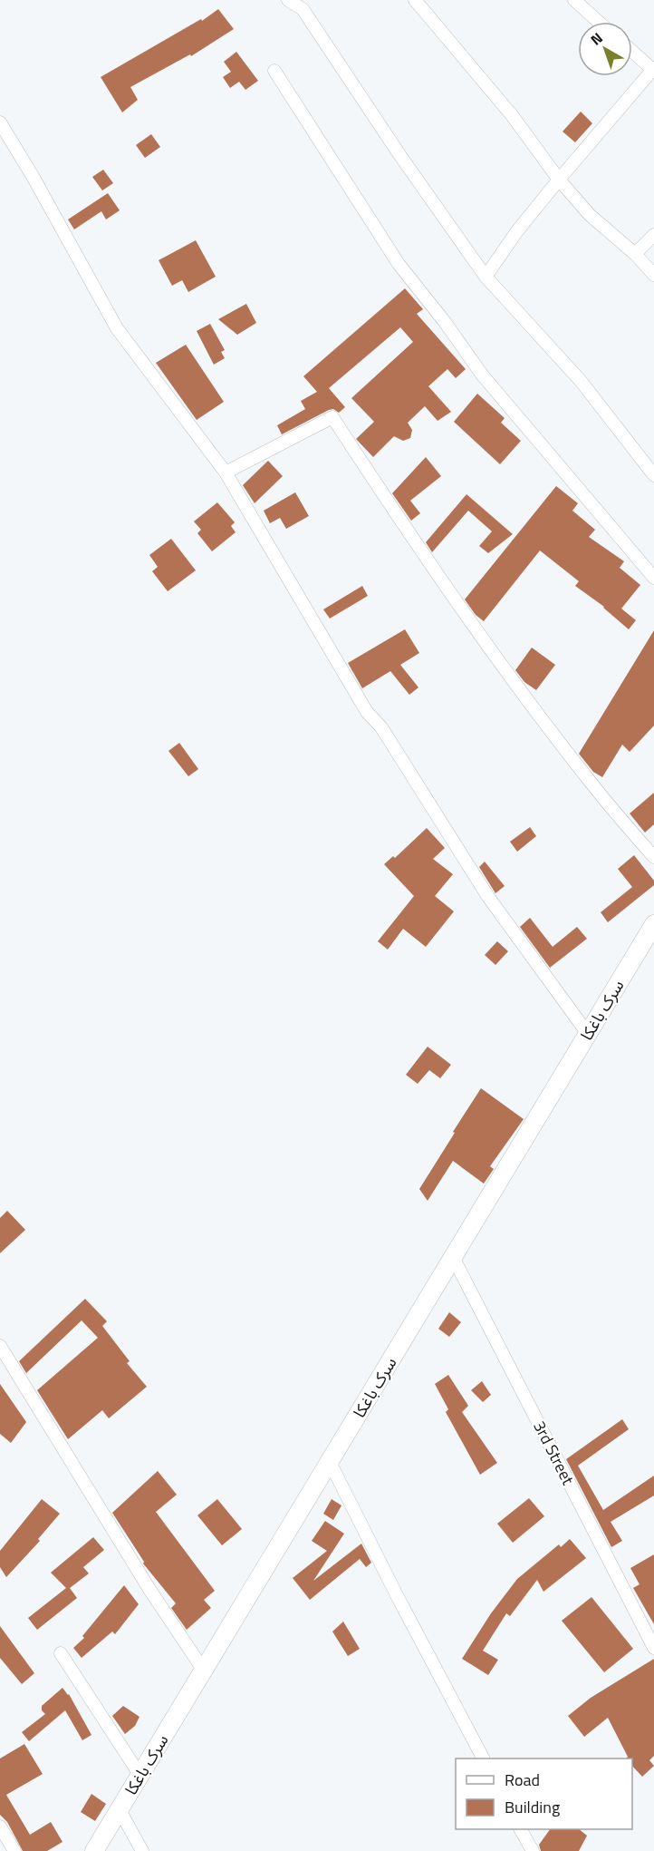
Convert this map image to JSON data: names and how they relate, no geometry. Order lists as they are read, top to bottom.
{
  "streets": {
    "street": ["سرک باغکا", "3rd Street"]
  },
  "crossings": [
    ["سرک باغکا", "3rd Street"]
  ],
  "legend": ["Road", "Building"],
  "north": "top left"
}
